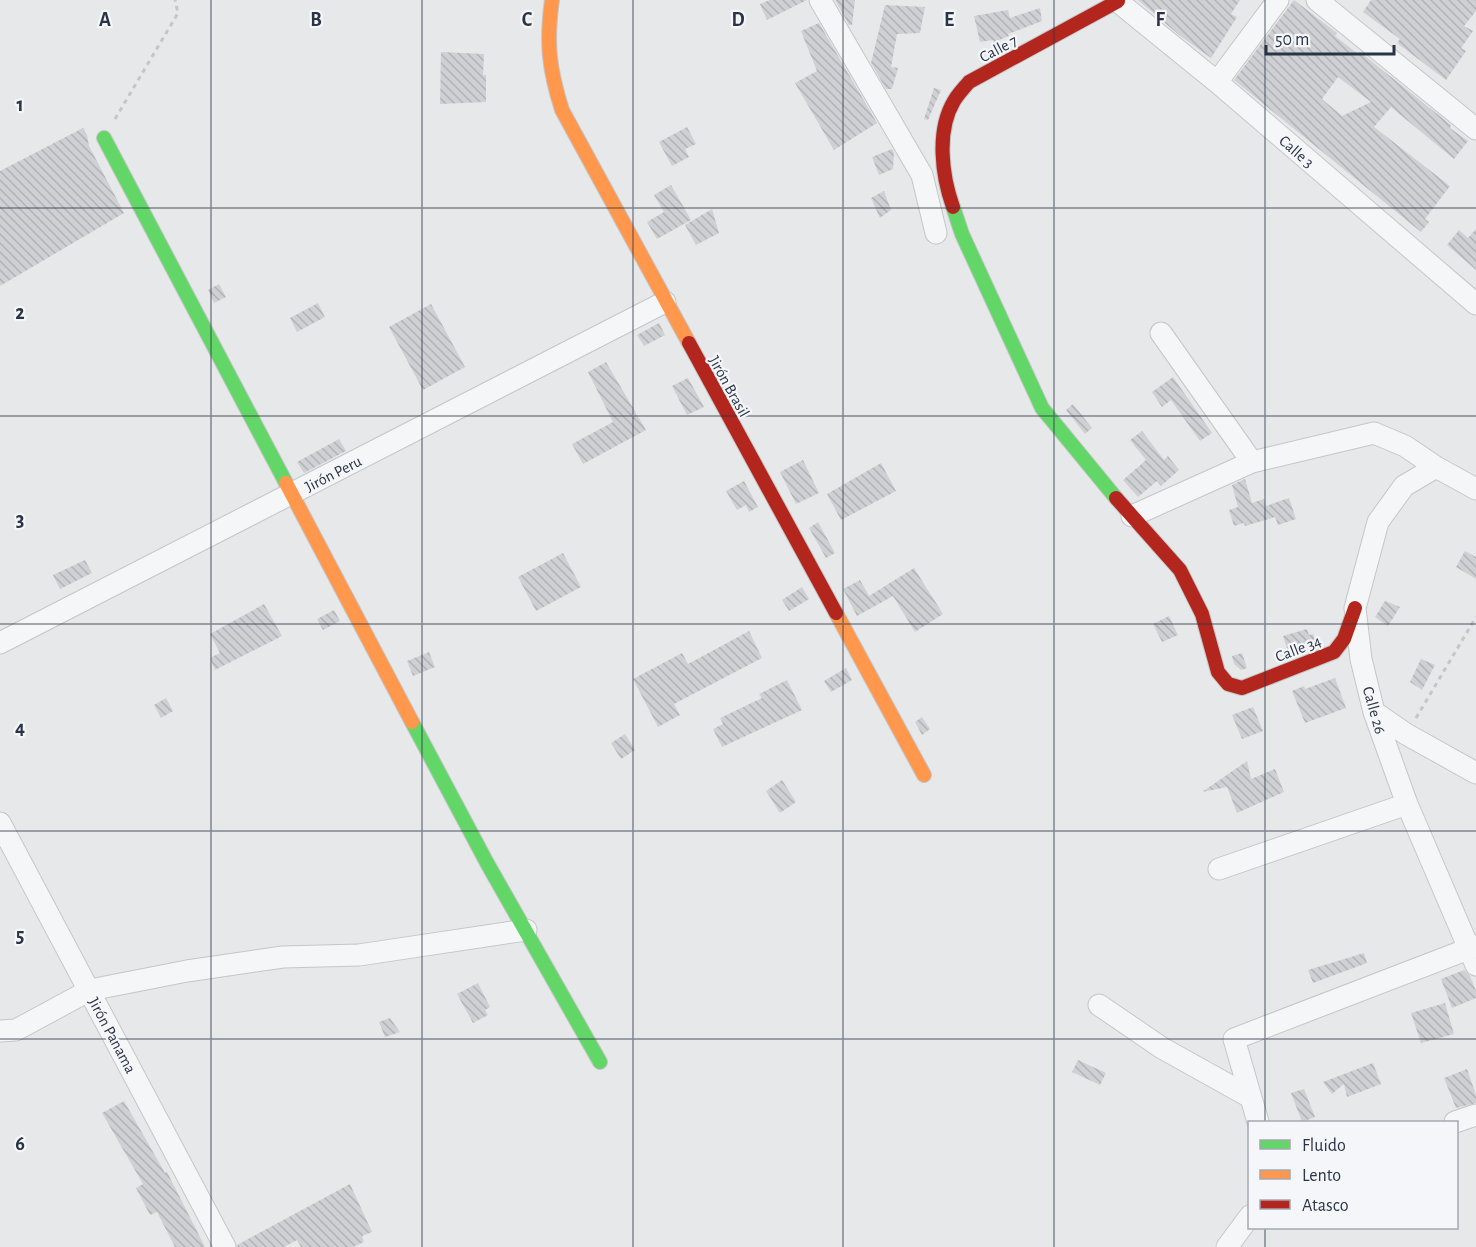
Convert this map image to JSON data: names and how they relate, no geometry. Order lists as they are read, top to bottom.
{
  "streets": {
    "street": [
      "Calle 7",
      "Calle 3",
      "Jirón Brasil",
      "Jirón Peru",
      "Calle 34",
      "Calle 26",
      "Jirón Panama"
    ]
  },
  "crossings": [
    ["Calle 7", "Calle 3"],
    ["Calle 7", "Calle 34"],
    ["Jirón Brasil", "Jirón Peru"],
    ["Calle 34", "Calle 26"]
  ],
  "legend": ["Fluido", "Lento", "Atasco"],
  "scale_bar": "50 m",
  "grid": {
    "columns": [
      "A",
      "B",
      "C",
      "D",
      "E",
      "F"
    ],
    "rows": [
      "1",
      "2",
      "3",
      "4",
      "5",
      "6"
    ]
  }
}
